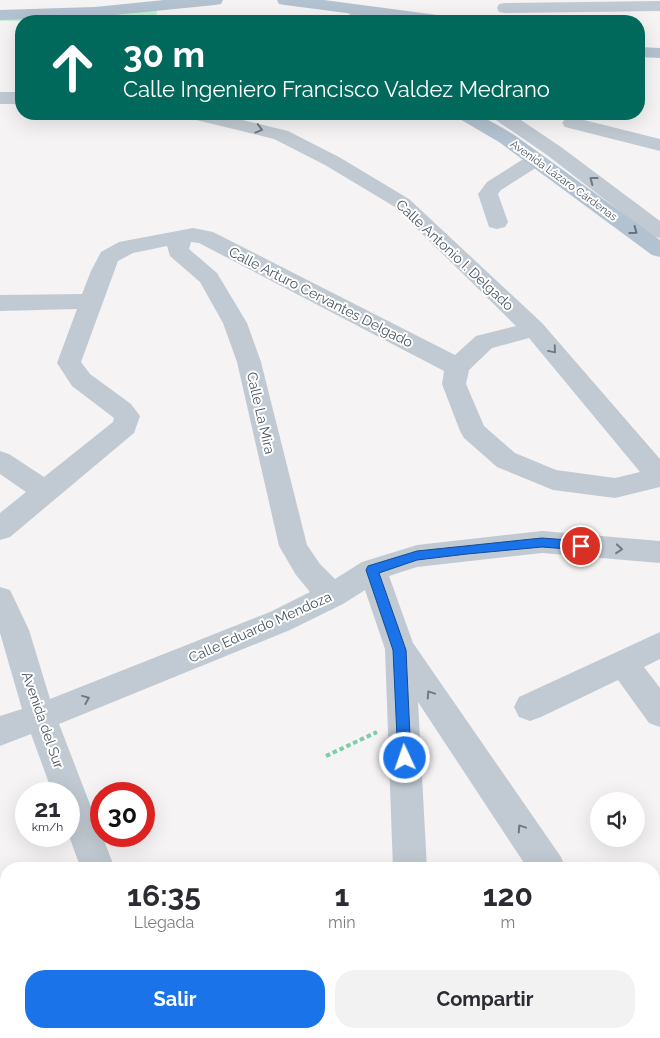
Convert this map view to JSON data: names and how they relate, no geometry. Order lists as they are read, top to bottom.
{
  "streets": {
    "main road": ["Avenida Lázaro Cárdenas"],
    "street": [
      "Calle Antonio I. Delgado",
      "Calle Arturo Cervantes Delgado",
      "Calle La Mira",
      "Calle Eduardo Mendoza",
      "Avenida del Sur"
    ]
  },
  "crossings": [
    ["Calle Arturo Cervantes Delgado", "Calle La Mira"],
    ["Calle La Mira", "Calle Eduardo Mendoza"],
    ["Calle Eduardo Mendoza", "Avenida del Sur"]
  ],
  "one_way": ["Calle Antonio I. Delgado"],
  "page": {
    "turn": ["30 m", "Calle Ingeniero Francisco Valdez Medrano"],
    "speed": "21 km/h",
    "limit": "30",
    "eta": [
      "16:35",
      "Llegada",
      "1",
      "min",
      "120",
      "m"
    ],
    "buttons": ["Salir", "Compartir"]
  }
}
